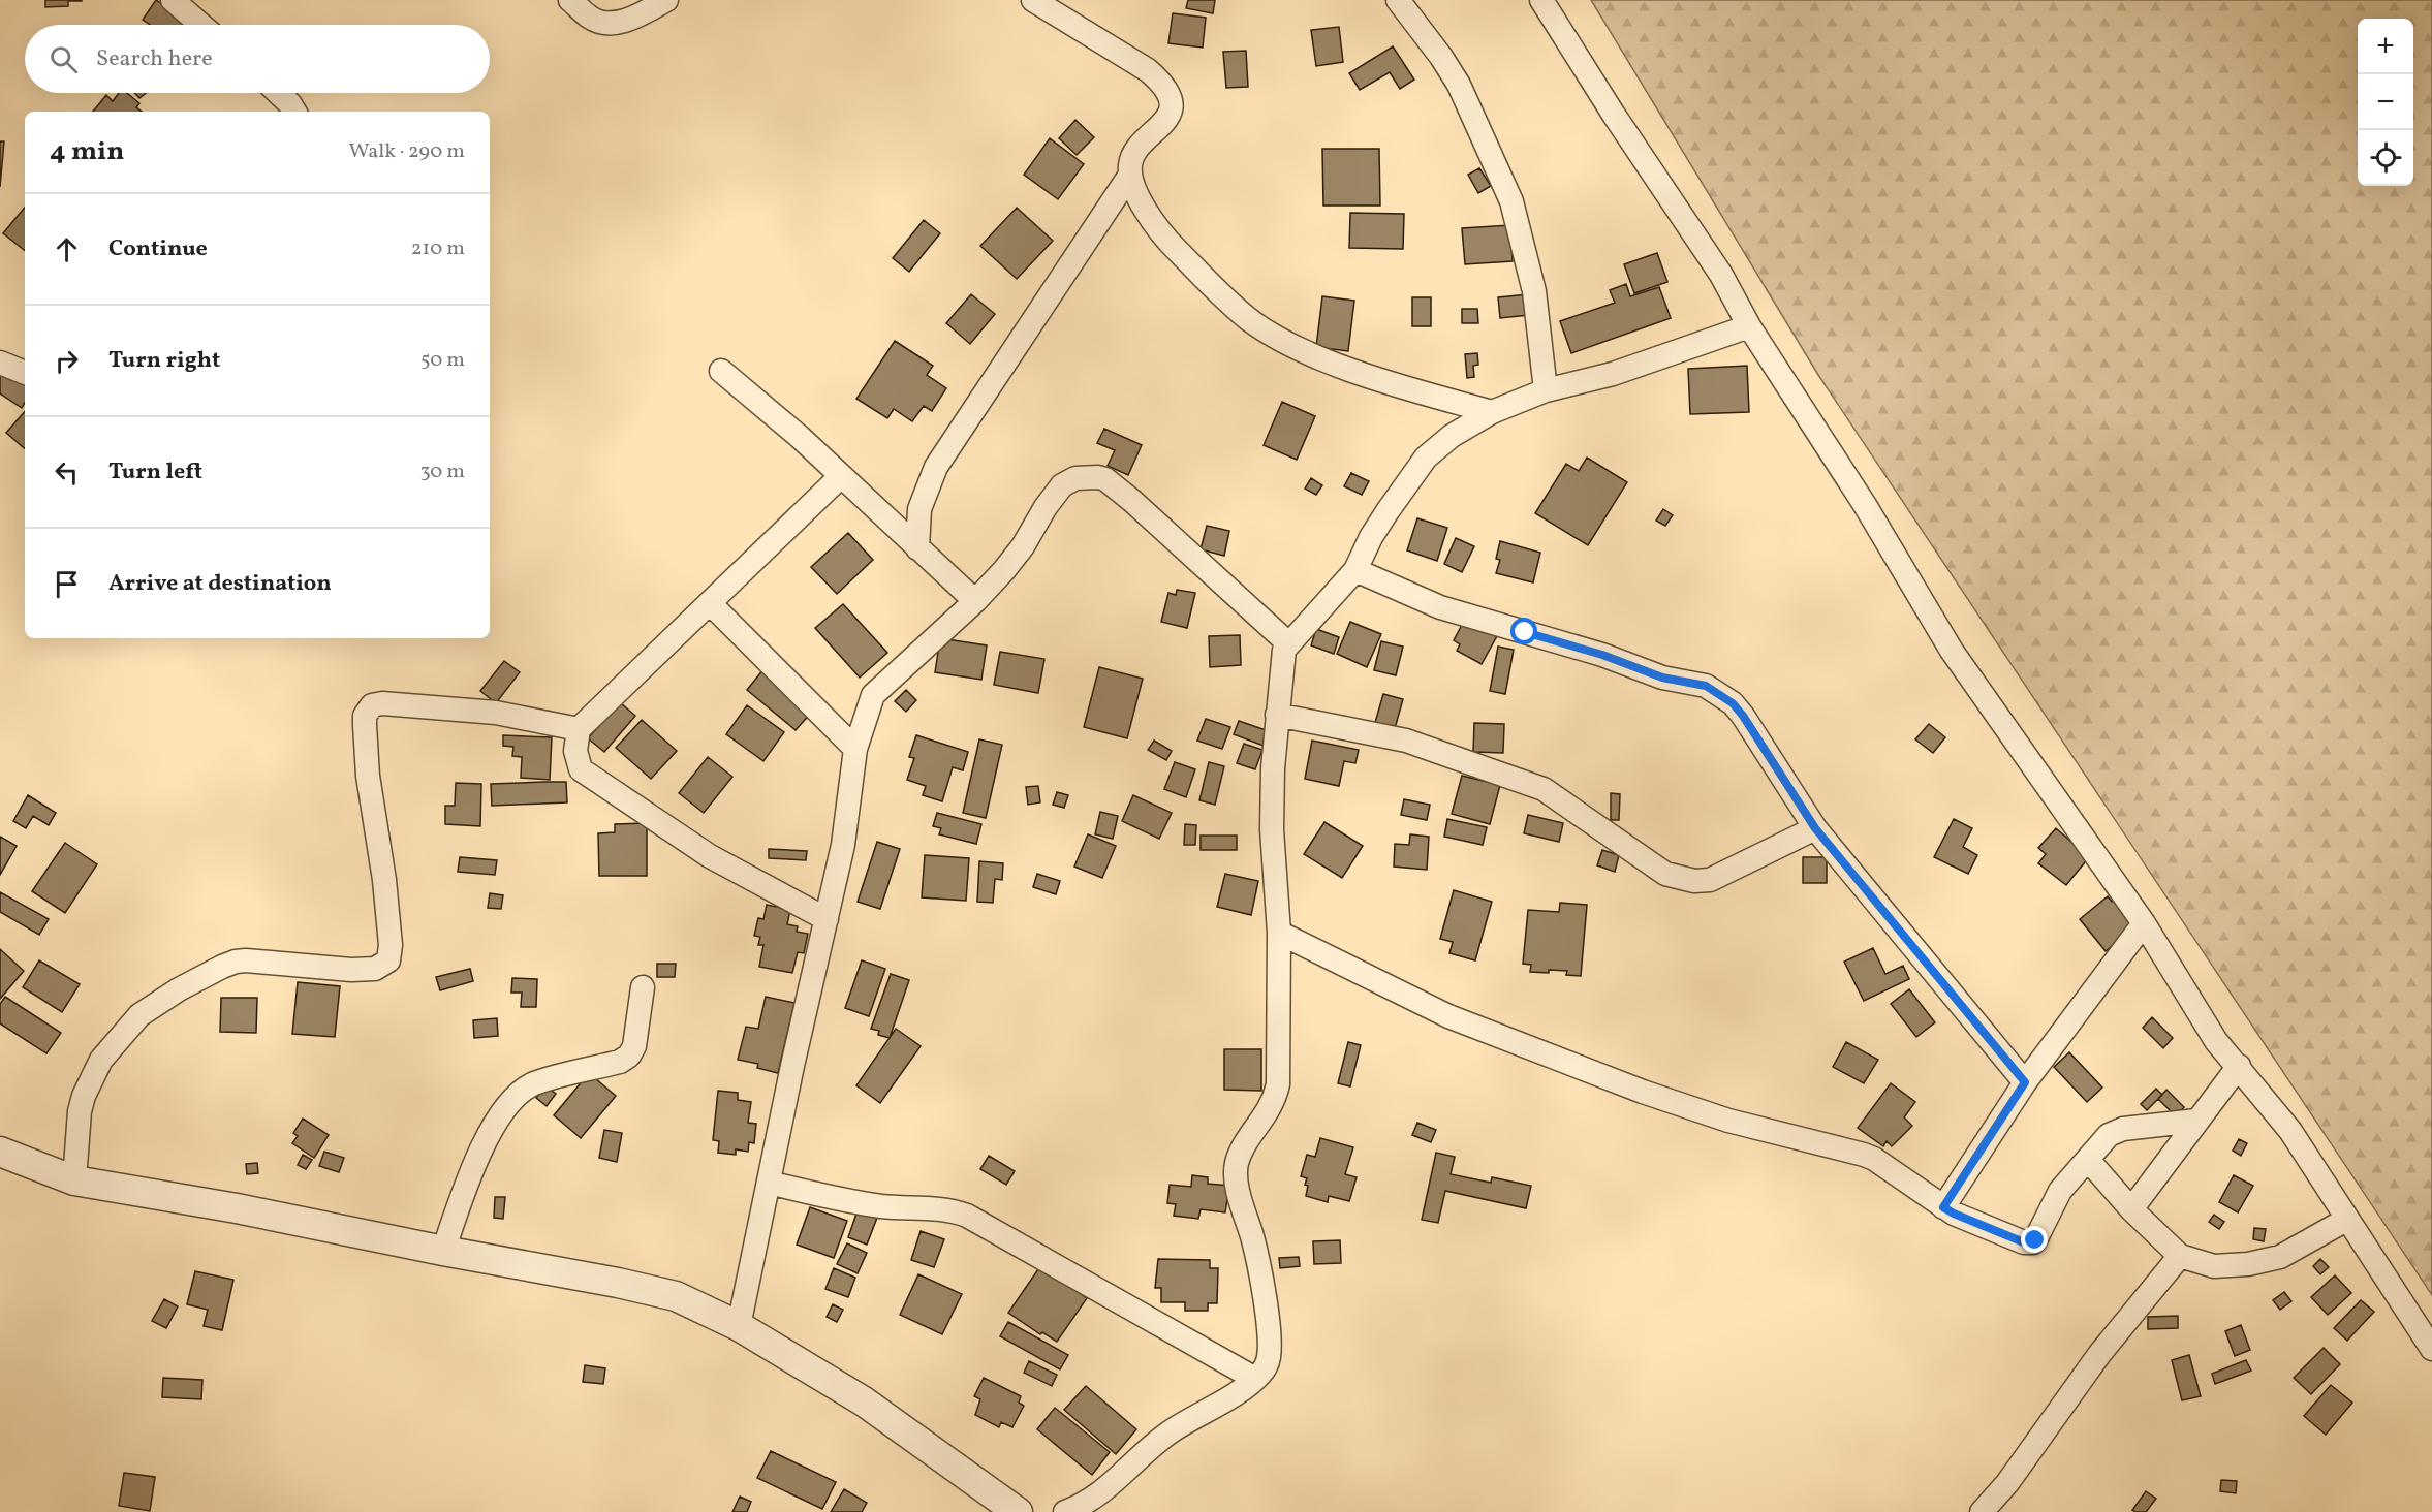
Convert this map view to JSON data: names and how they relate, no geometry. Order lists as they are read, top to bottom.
{
  "page": {
    "map_buttons": ["+", "−"],
    "search": "Search here",
    "heading": ["4 min", "Walk · 290 m"],
    "list": [
      ["Continue", "210 m"],
      ["Turn right", "50 m"],
      ["Turn left", "30 m"],
      "Arrive at destination"
    ]
  }
}
